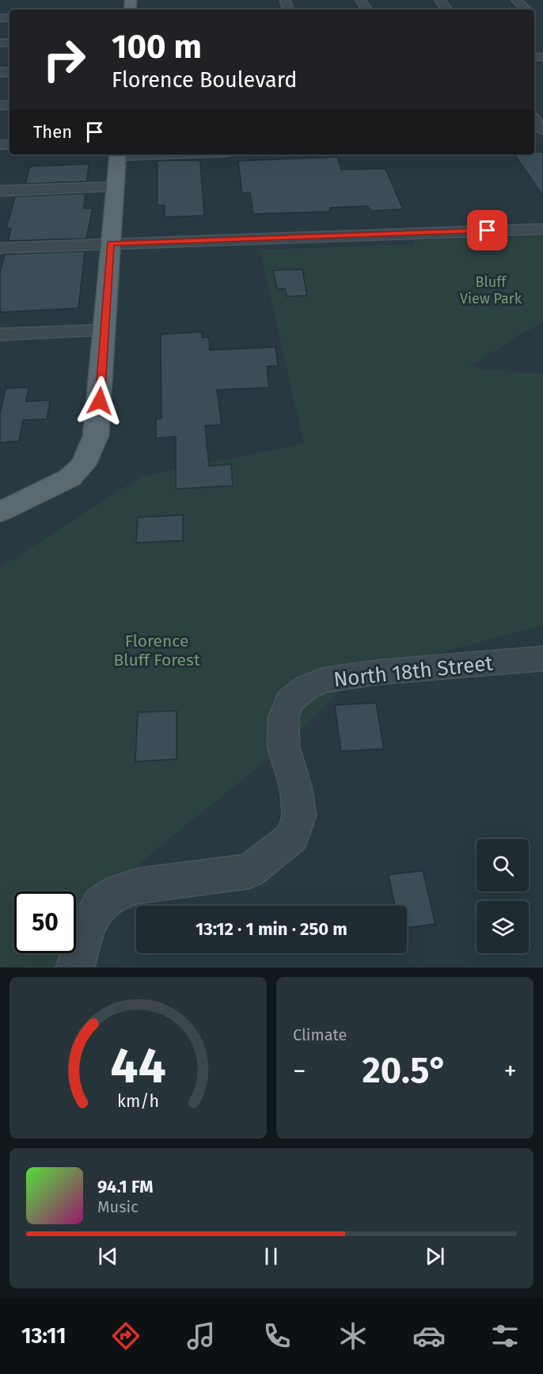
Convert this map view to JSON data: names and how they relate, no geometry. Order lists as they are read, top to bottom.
{
  "streets": {
    "street": ["North 18th Street"]
  },
  "parks": ["Bluff View Park", "Florence Bluff Forest"],
  "page": {
    "turn": ["100 m", "Florence Boulevard"],
    "then": "Then",
    "limit": "50",
    "trip": "13:12 · 1 min · 250 m",
    "tile": "Climate",
    "heat": ["−", "20.5°", "+"],
    "song": ["94.1 FM", "Music"],
    "tabs": "13:11",
    "gauge": ["44", "km/h"]
  }
}
